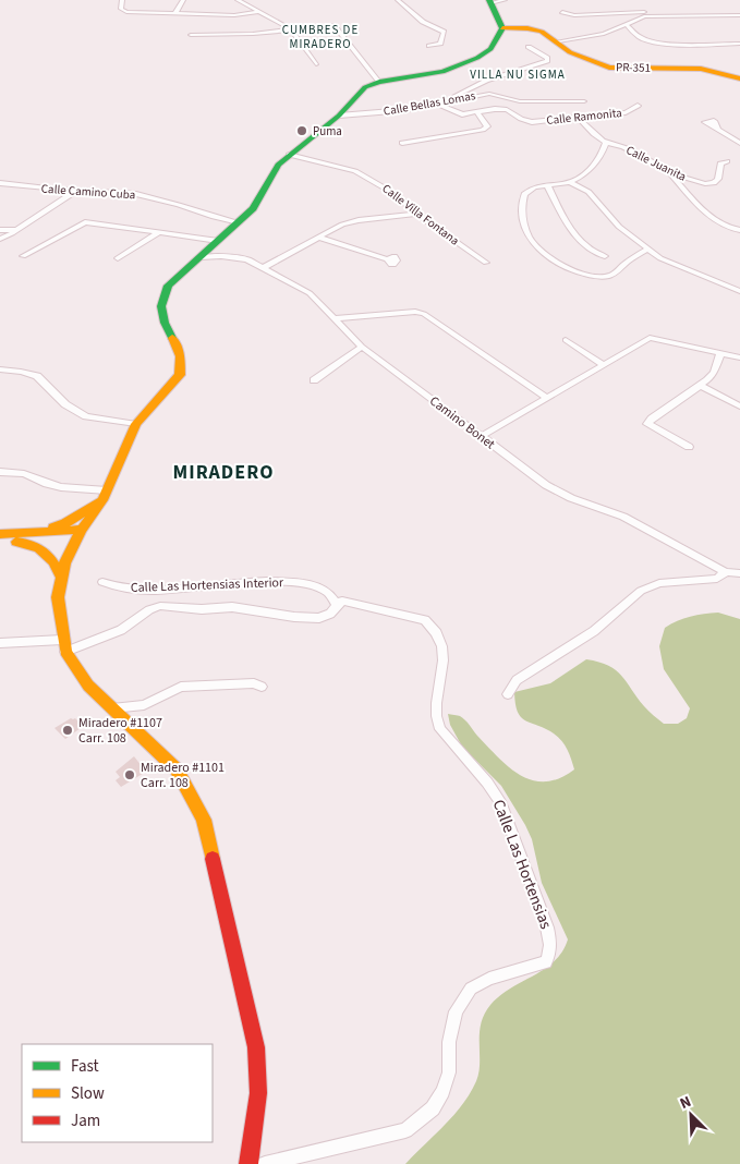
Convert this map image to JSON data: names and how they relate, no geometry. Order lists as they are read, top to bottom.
{
  "streets": {
    "main road": ["PR-351"],
    "street": [
      "Calle Bellas Lomas",
      "Calle Ramonita",
      "Calle Juanita",
      "Calle Camino Cuba",
      "Calle Villa Fontana",
      "Camino Bonet",
      "Calle Las Hortensias Interior",
      "Calle Las Hortensias"
    ]
  },
  "crossings": [
    ["Calle Bellas Lomas", "Calle Ramonita"],
    ["Calle Ramonita", "Calle Juanita"],
    ["Calle Las Hortensias Interior", "Calle Las Hortensias"]
  ],
  "districts": ["CUMBRES DE MIRADERO", "VILLA NU SIGMA", "MIRADERO"],
  "places": ["Puma", "Miradero #1107 Carr. 108", "Miradero #1101 Carr. 108"],
  "legend": ["Fast", "Slow", "Jam"],
  "north": "top left"
}
